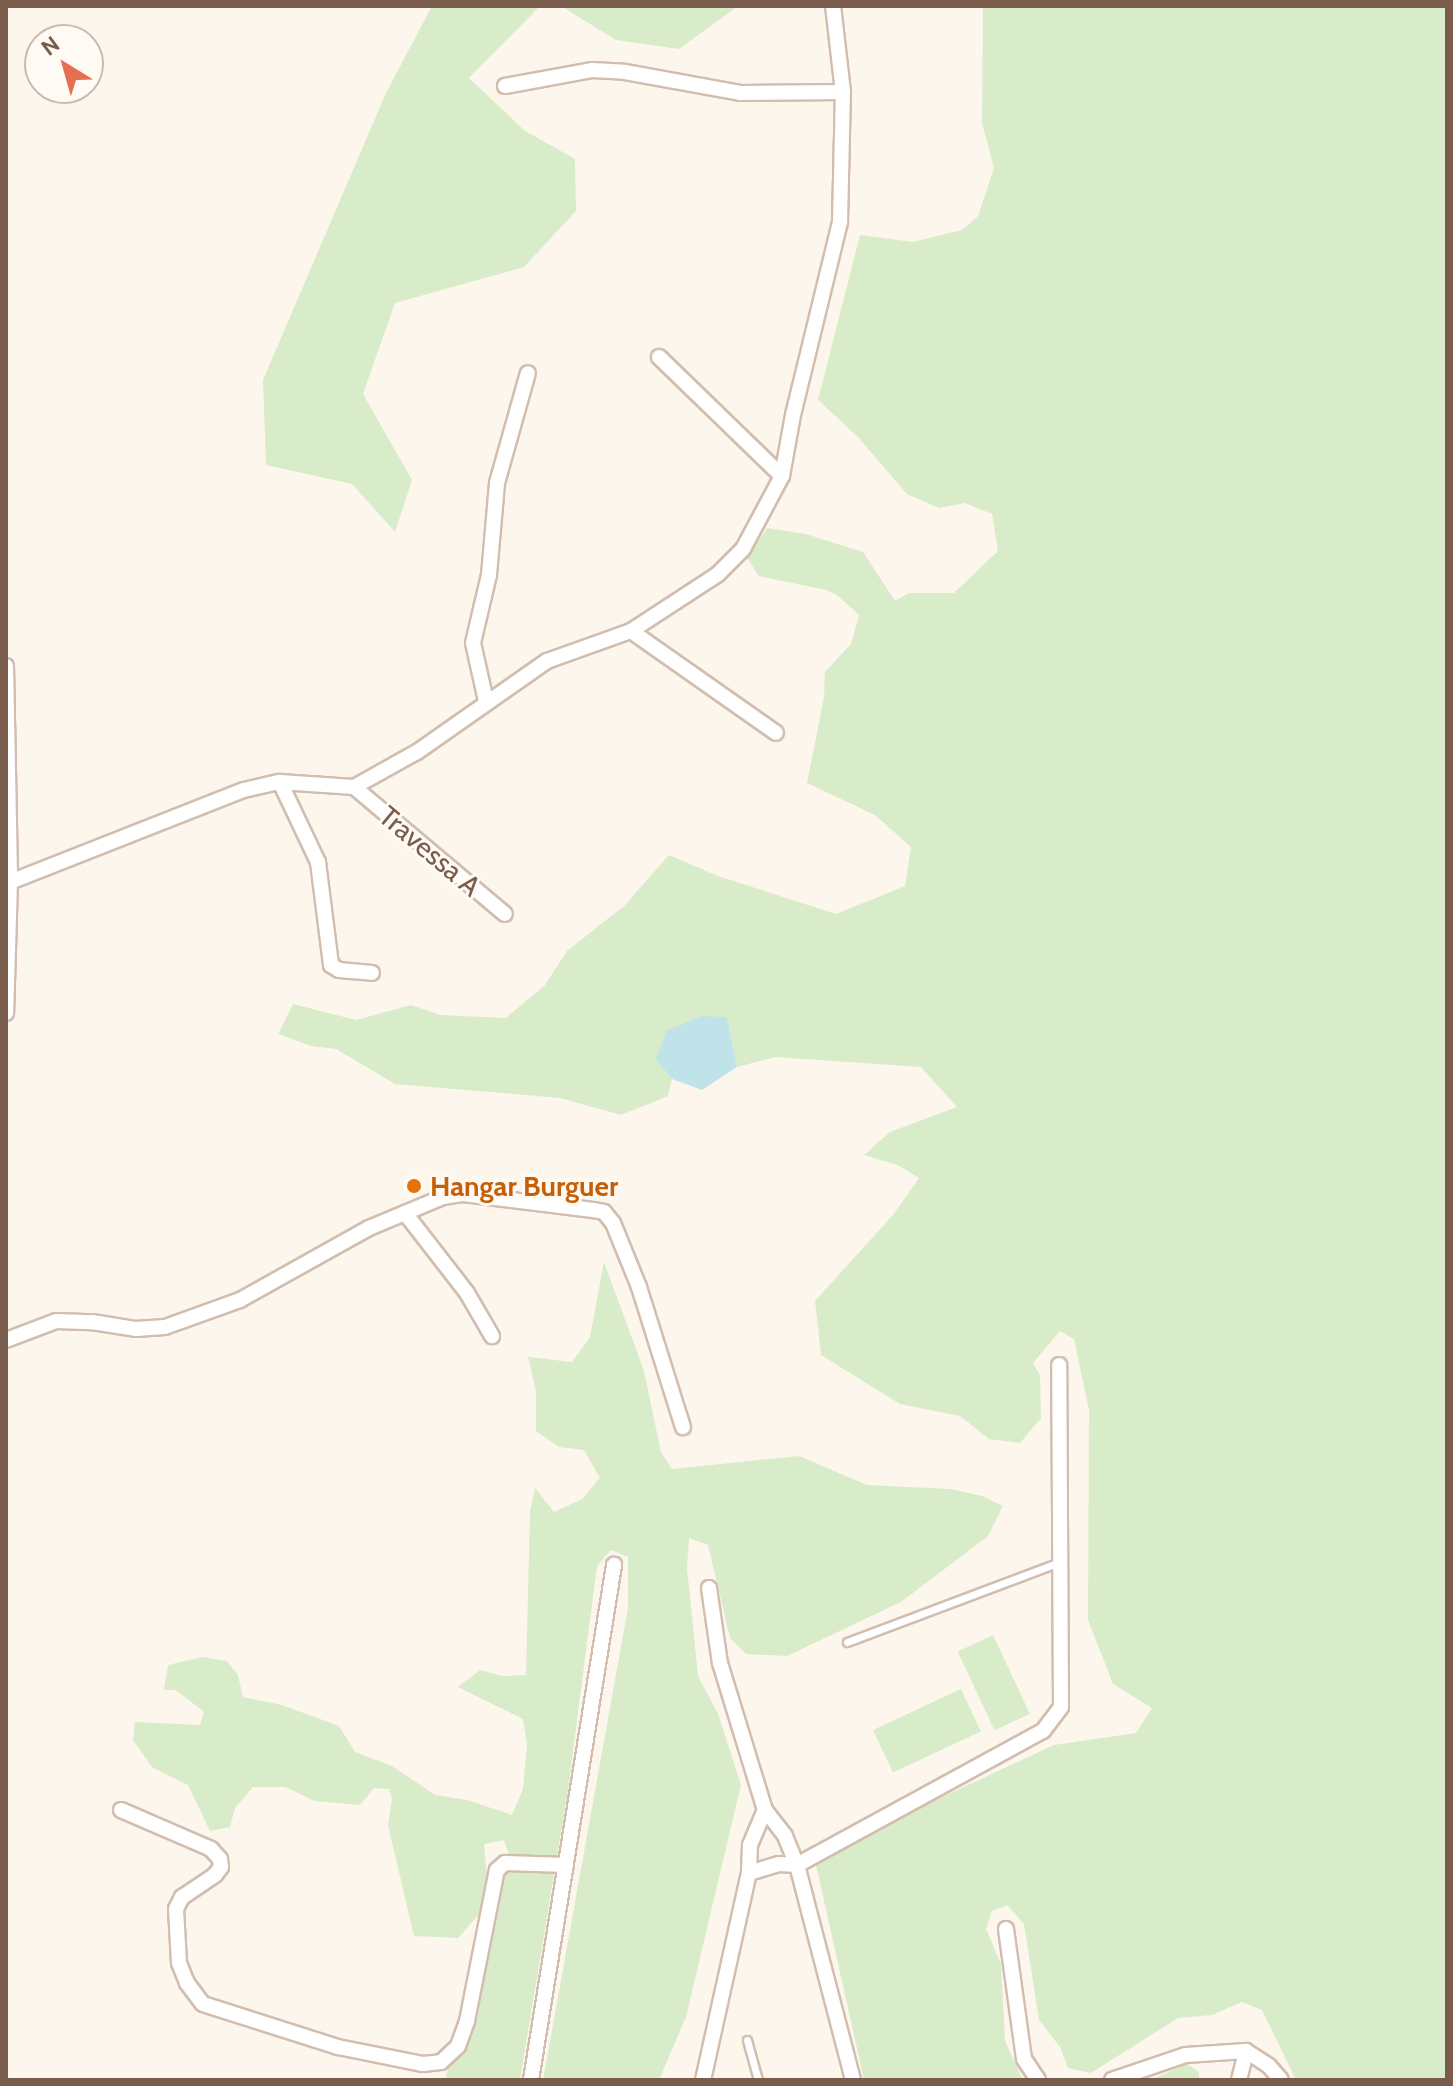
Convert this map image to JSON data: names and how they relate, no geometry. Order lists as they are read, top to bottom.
{
  "streets": {
    "street": ["Travessa A"]
  },
  "places": ["Hangar Burguer"],
  "north": "top left"
}
